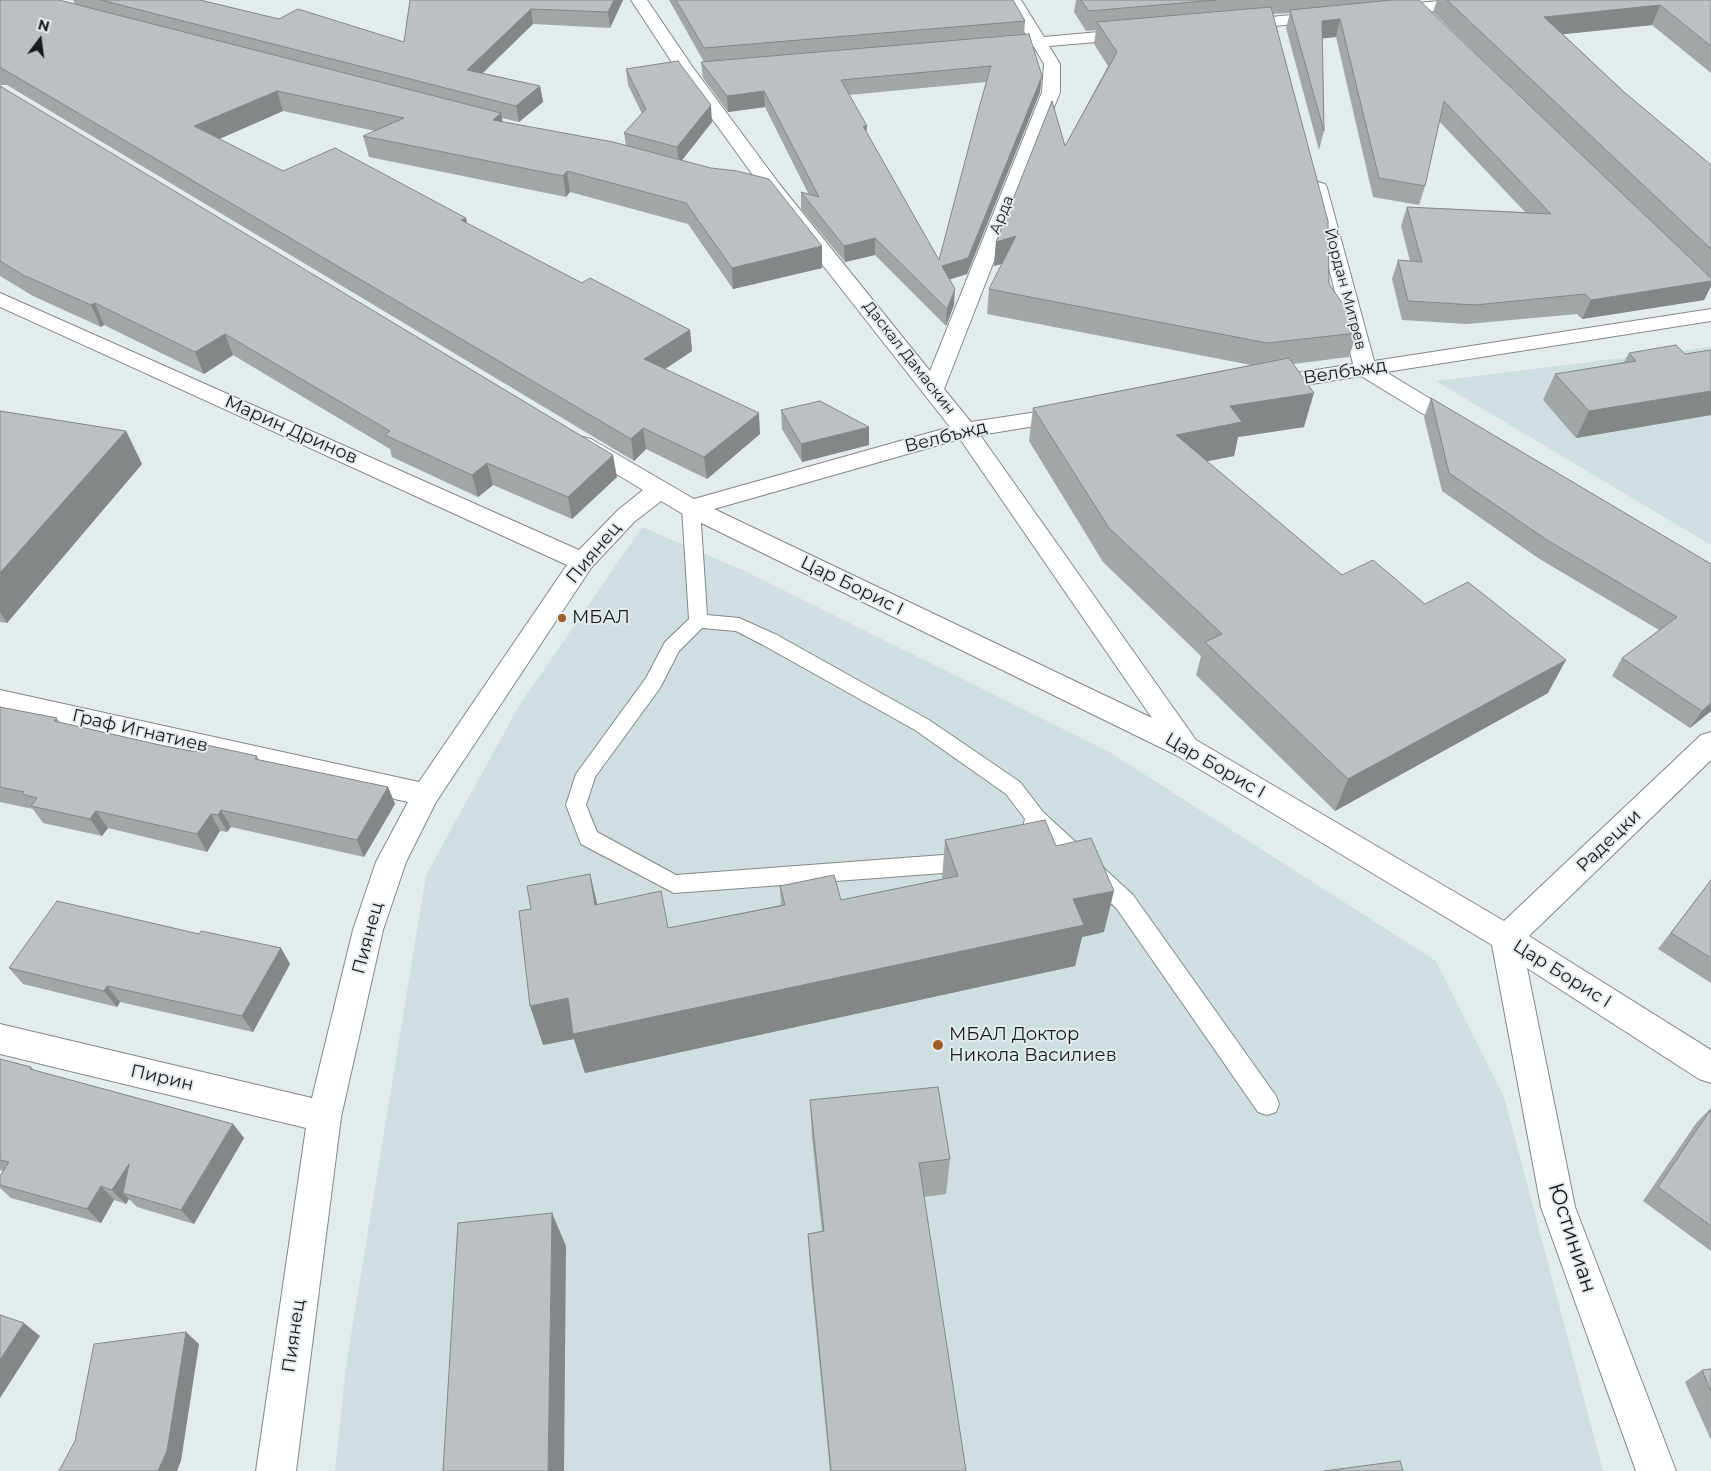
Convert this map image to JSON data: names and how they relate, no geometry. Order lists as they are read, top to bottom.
{
  "streets": {
    "street": [
      "Арда",
      "Йордан Митрев",
      "Даскал Дамаскин",
      "Велбъжд",
      "Марин Дринов",
      "Пиянец",
      "Цар Борис I",
      "Граф Игнатиев",
      "Радецки",
      "Пирин",
      "Юстиниан"
    ]
  },
  "crossings": [
    ["Арда", "Даскал Дамаскин"],
    ["Йордан Митрев", "Велбъжд"],
    ["Даскал Дамаскин", "Велбъжд"],
    ["Даскал Дамаскин", "Цар Борис I"],
    ["Велбъжд", "Цар Борис I"],
    ["Марин Дринов", "Пиянец"],
    ["Пиянец", "Цар Борис I"],
    ["Пиянец", "Граф Игнатиев"],
    ["Пиянец", "Пирин"],
    ["Цар Борис I", "Радецки"],
    ["Цар Борис I", "Юстиниан"],
    ["Радецки", "Юстиниан"]
  ],
  "places": ["МБАЛ", "МБАЛ Доктор Никола Василиев"],
  "north": "top"
}
